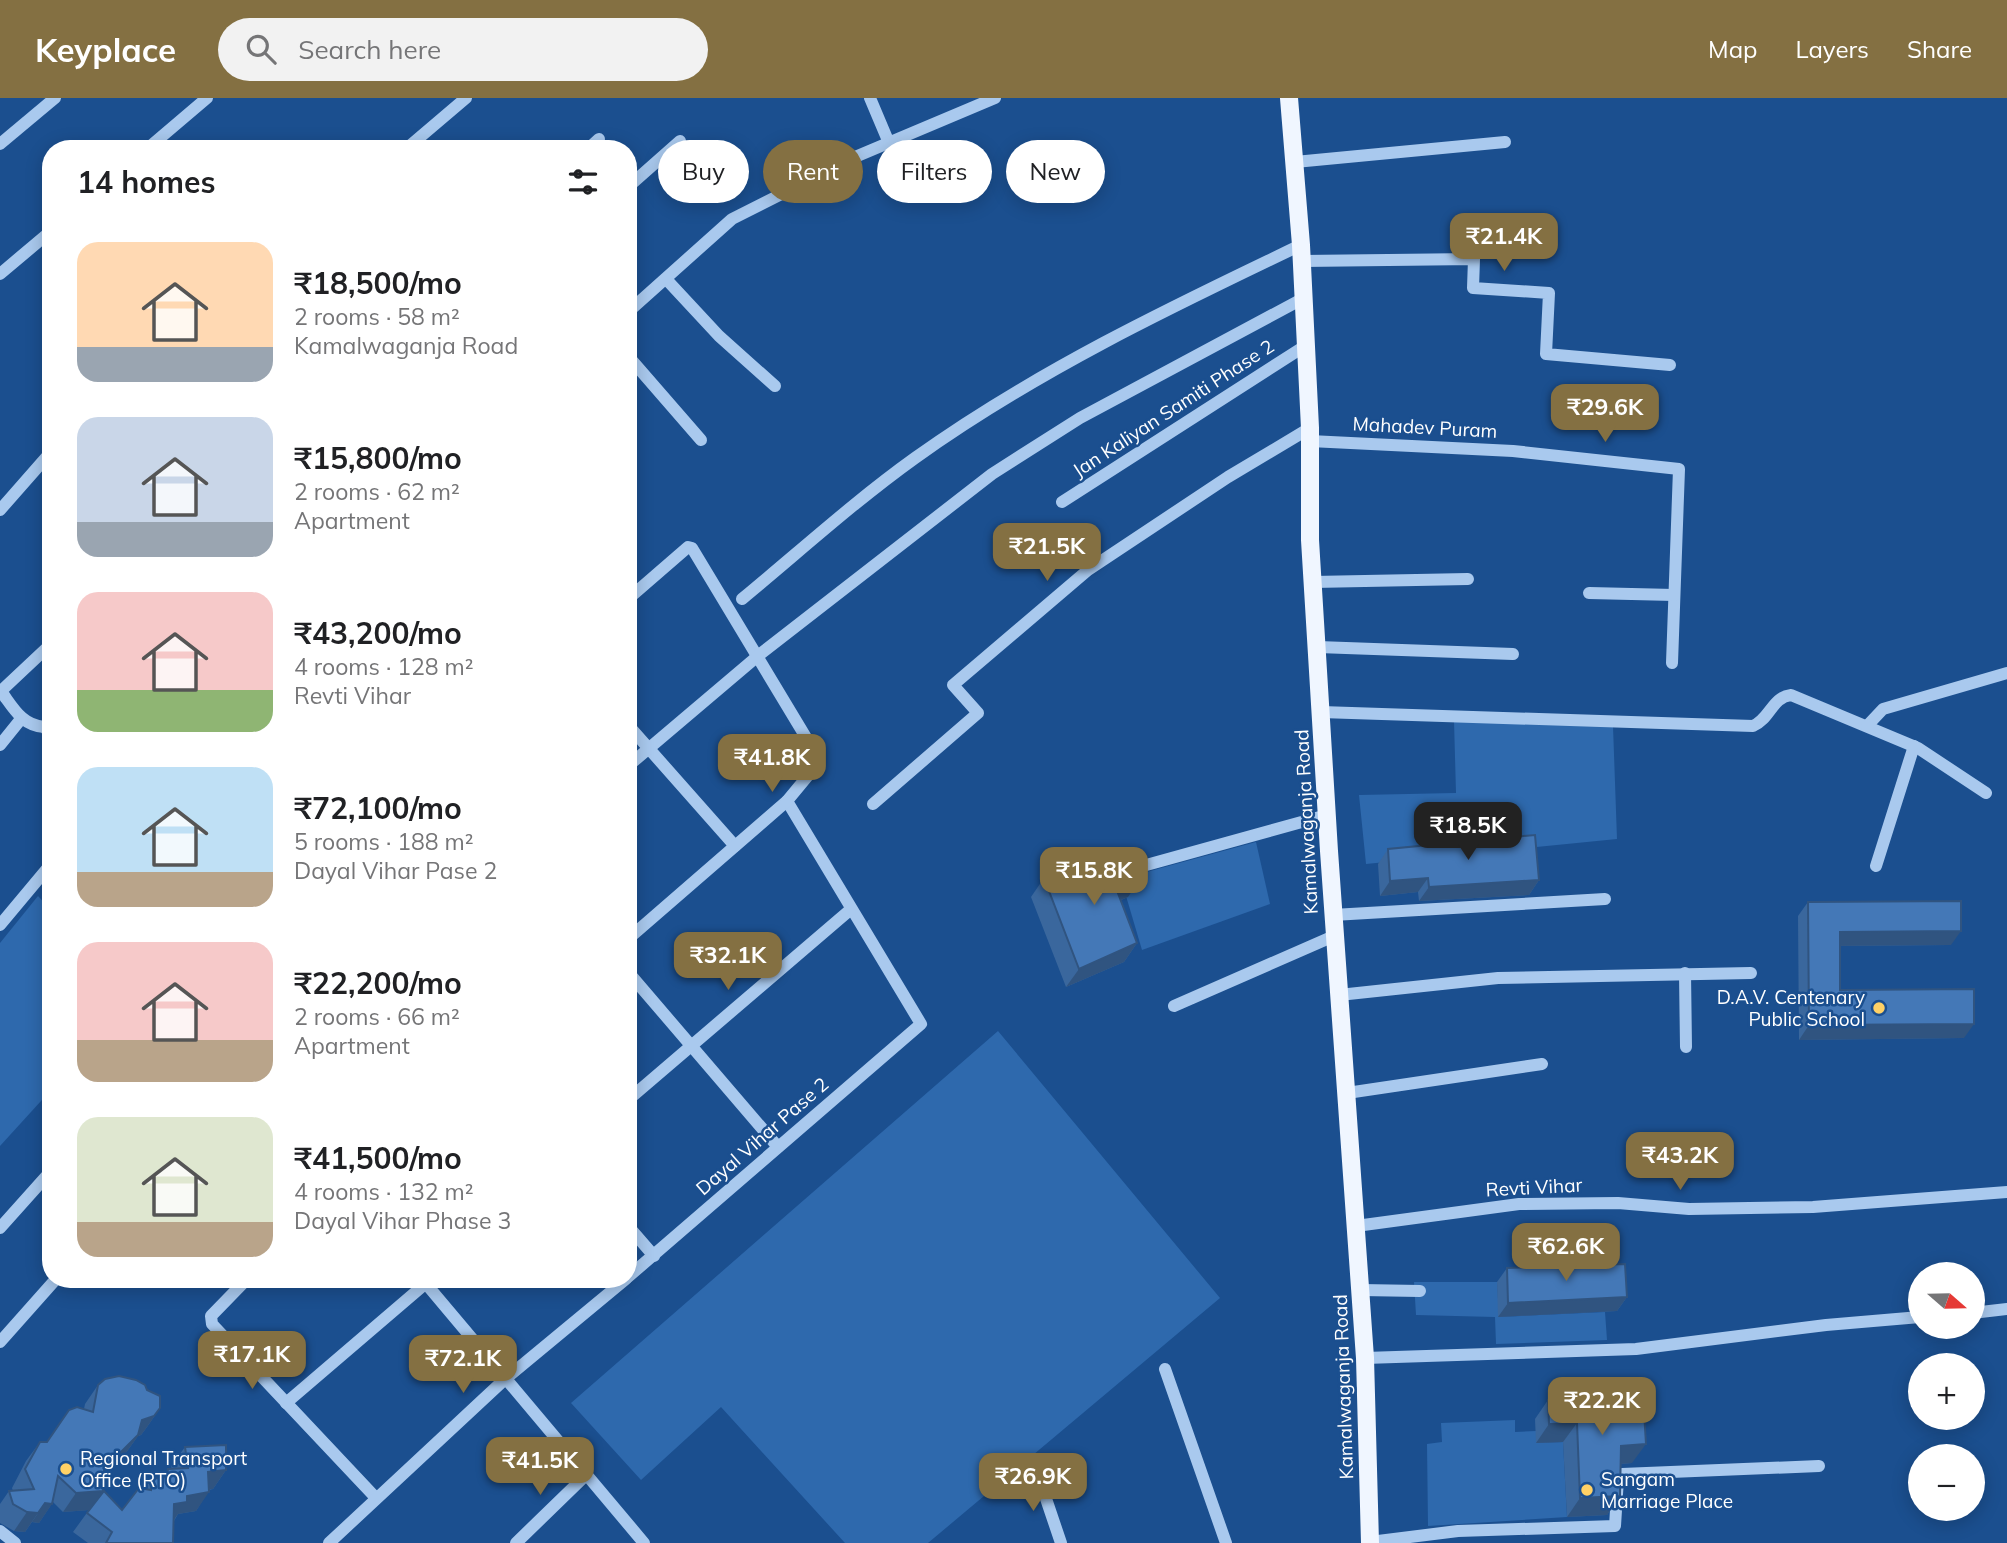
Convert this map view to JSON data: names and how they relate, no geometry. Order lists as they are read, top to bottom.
{
  "streets": {
    "main road": ["Kamalwaganja Road"],
    "street": [
      "Jan Kaliyan Samiti Phase 2",
      "Mahadev Puram",
      "Dayal Vihar Pase 2",
      "Revti Vihar"
    ]
  },
  "crossings": [
    ["Jan Kaliyan Samiti Phase 2", "Kamalwaganja Road"],
    ["Mahadev Puram", "Kamalwaganja Road"],
    ["Kamalwaganja Road", "Revti Vihar"]
  ],
  "places": ["D.A.V. Centenary Public School", "Regional Transport Office (RTO)", "Sangam Marriage Place"],
  "north": "right",
  "page": {
    "header": "Keyplace",
    "search": "Search here",
    "nav": ["Map", "Layers", "Share"],
    "chip": [
      "Buy",
      "Rent",
      "Filters",
      "New"
    ],
    "heading": "14 homes",
    "price": [
      "₹21.4K",
      "₹29.6K",
      "₹21.5K",
      "₹41.8K",
      "₹18.5K",
      "₹15.8K",
      "₹32.1K",
      "₹43.2K",
      "₹62.6K",
      "₹17.1K",
      "₹72.1K",
      "₹22.2K",
      "₹41.5K",
      "₹26.9K"
    ],
    "list": [
      {
        "name": "₹18,500/mo",
        "note": "2 rooms · 58 m² · Kamalwaganja Road"
      },
      {
        "name": "₹15,800/mo",
        "note": "2 rooms · 62 m² · Apartment"
      },
      {
        "name": "₹43,200/mo",
        "note": "4 rooms · 128 m² · Revti Vihar"
      },
      {
        "name": "₹72,100/mo",
        "note": "5 rooms · 188 m² · Dayal Vihar Pase 2"
      },
      {
        "name": "₹22,200/mo",
        "note": "2 rooms · 66 m² · Apartment"
      },
      {
        "name": "₹41,500/mo",
        "note": "4 rooms · 132 m² · Dayal Vihar Phase 3"
      }
    ],
    "map_buttons": ["+", "−"]
  }
}
